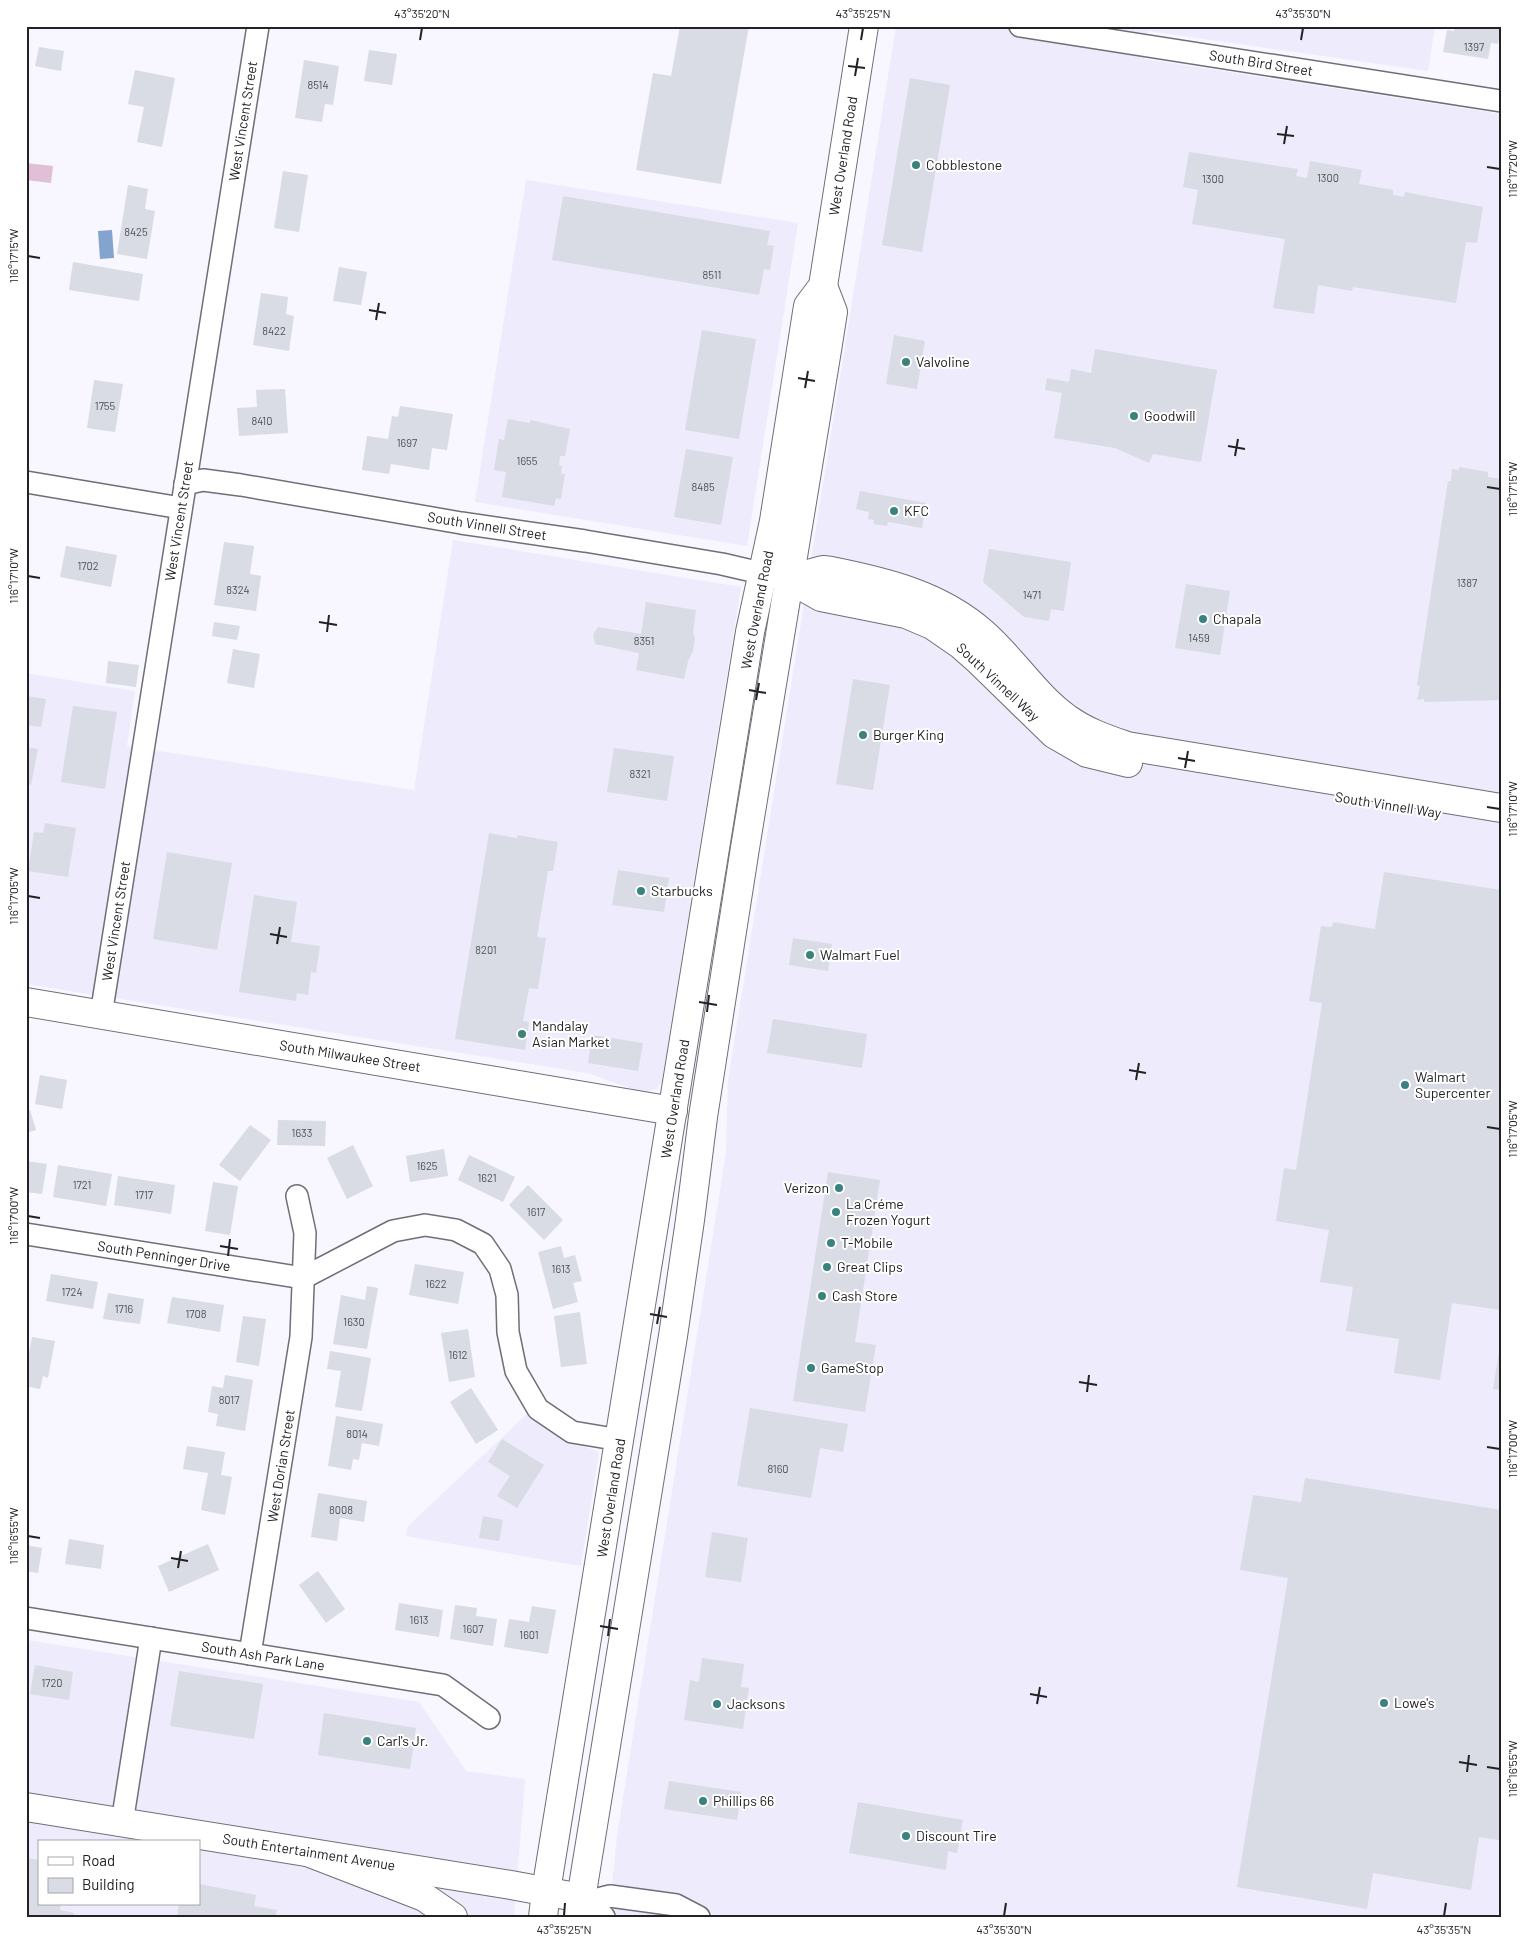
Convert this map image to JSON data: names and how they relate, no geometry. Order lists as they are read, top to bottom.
{
  "streets": {
    "main road": [
      "West Overland Road",
      "South Vinnell Way",
      "South Milwaukee Street",
      "South Entertainment Avenue"
    ],
    "street": [
      "South Bird Street",
      "West Vincent Street",
      "South Vinnell Street",
      "South Penninger Drive",
      "West Dorian Street",
      "South Ash Park Lane"
    ]
  },
  "crossings": [
    ["West Vincent Street", "South Vinnell Street"],
    ["West Vincent Street", "South Milwaukee Street"],
    ["West Overland Road", "South Vinnell Street"],
    ["West Overland Road", "South Vinnell Way"],
    ["West Overland Road", "South Milwaukee Street"],
    ["West Overland Road", "South Entertainment Avenue"],
    ["South Vinnell Street", "South Vinnell Way"],
    ["South Penninger Drive", "West Dorian Street"],
    ["West Dorian Street", "South Ash Park Lane"]
  ],
  "places": [
    "Cobblestone",
    "Valvoline",
    "Goodwill",
    "KFC",
    "Chapala",
    "Burger King",
    "Starbucks",
    "Walmart Fuel",
    "Mandalay Asian Market",
    "Walmart Supercenter",
    "Verizon",
    "La Créme Frozen Yogurt",
    "T-Mobile",
    "Great Clips",
    "Cash Store",
    "GameStop",
    "Lowe's",
    "Jacksons",
    "Carl's Jr.",
    "Phillips 66",
    "Discount Tire"
  ],
  "house_numbers": [
    "1397",
    "8514",
    "1300",
    "1300",
    "8425",
    "8511",
    "8422",
    "1755",
    "8410",
    "1697",
    "1655",
    "8485",
    "1702",
    "1387",
    "8324",
    "1471",
    "1459",
    "8351",
    "8321",
    "8201",
    "1633",
    "1625",
    "1621",
    "1721",
    "1717",
    "1617",
    "1613",
    "1622",
    "1724",
    "1716",
    "1708",
    "1630",
    "1612",
    "8017",
    "8014",
    "8160",
    "8008",
    "1613",
    "1607",
    "1601",
    "1720"
  ],
  "legend": ["Road", "Building"],
  "coordinates": [
    "43°35'20\"N",
    "43°35'25\"N",
    "43°35'30\"N",
    "116°17'20\"W",
    "116°17'15\"W",
    "116°17'10\"W",
    "116°17'05\"W",
    "116°17'00\"W",
    "116°16'55\"W",
    "43°35'35\"N"
  ]
}
